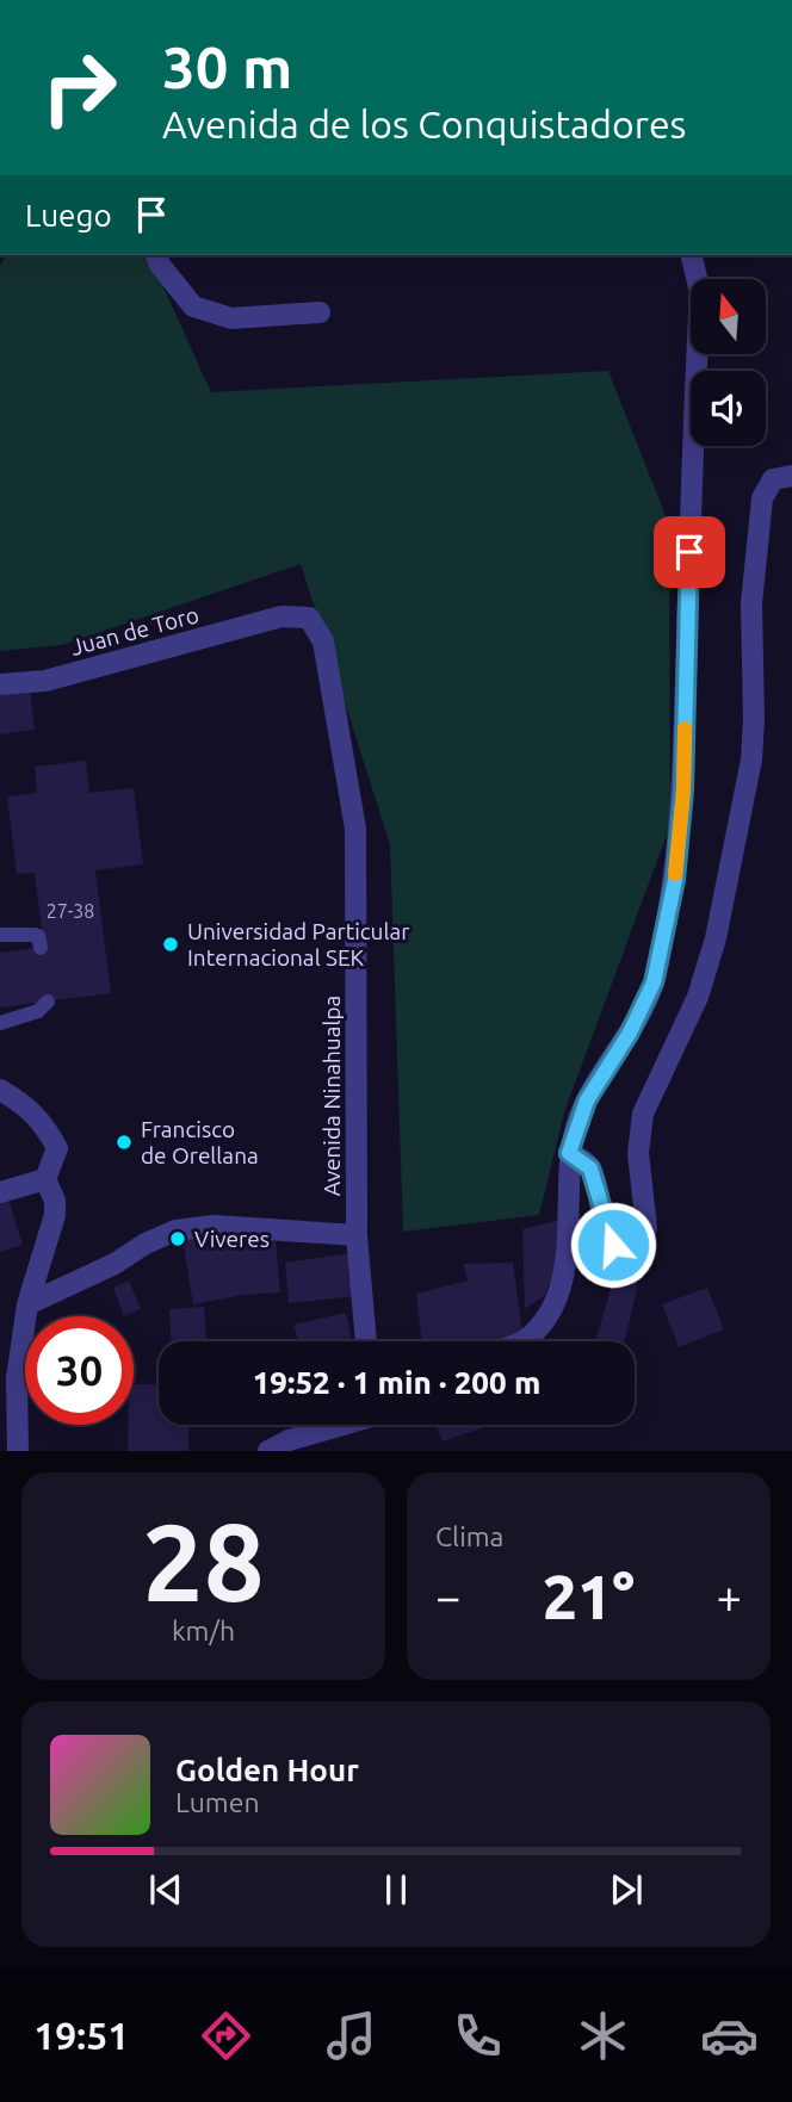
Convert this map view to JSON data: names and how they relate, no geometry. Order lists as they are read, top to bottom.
{
  "streets": {
    "street": ["Juan de Toro", "Avenida Ninahualpa"]
  },
  "crossings": [
    ["Juan de Toro", "Avenida Ninahualpa"]
  ],
  "places": ["Universidad Particular Internacional SEK", "Francisco de Orellana", "Viveres"],
  "house_numbers": ["27-38"],
  "north": "top",
  "page": {
    "turn": ["30 m", "Avenida de los Conquistadores"],
    "then": "Luego",
    "limit": "30",
    "trip": "19:52 · 1 min · 200 m",
    "tile": [
      ["28", "km/h"],
      "Clima"
    ],
    "heat": ["−", "21°", "+"],
    "song": ["Golden Hour", "Lumen"],
    "tabs": "19:51"
  }
}
